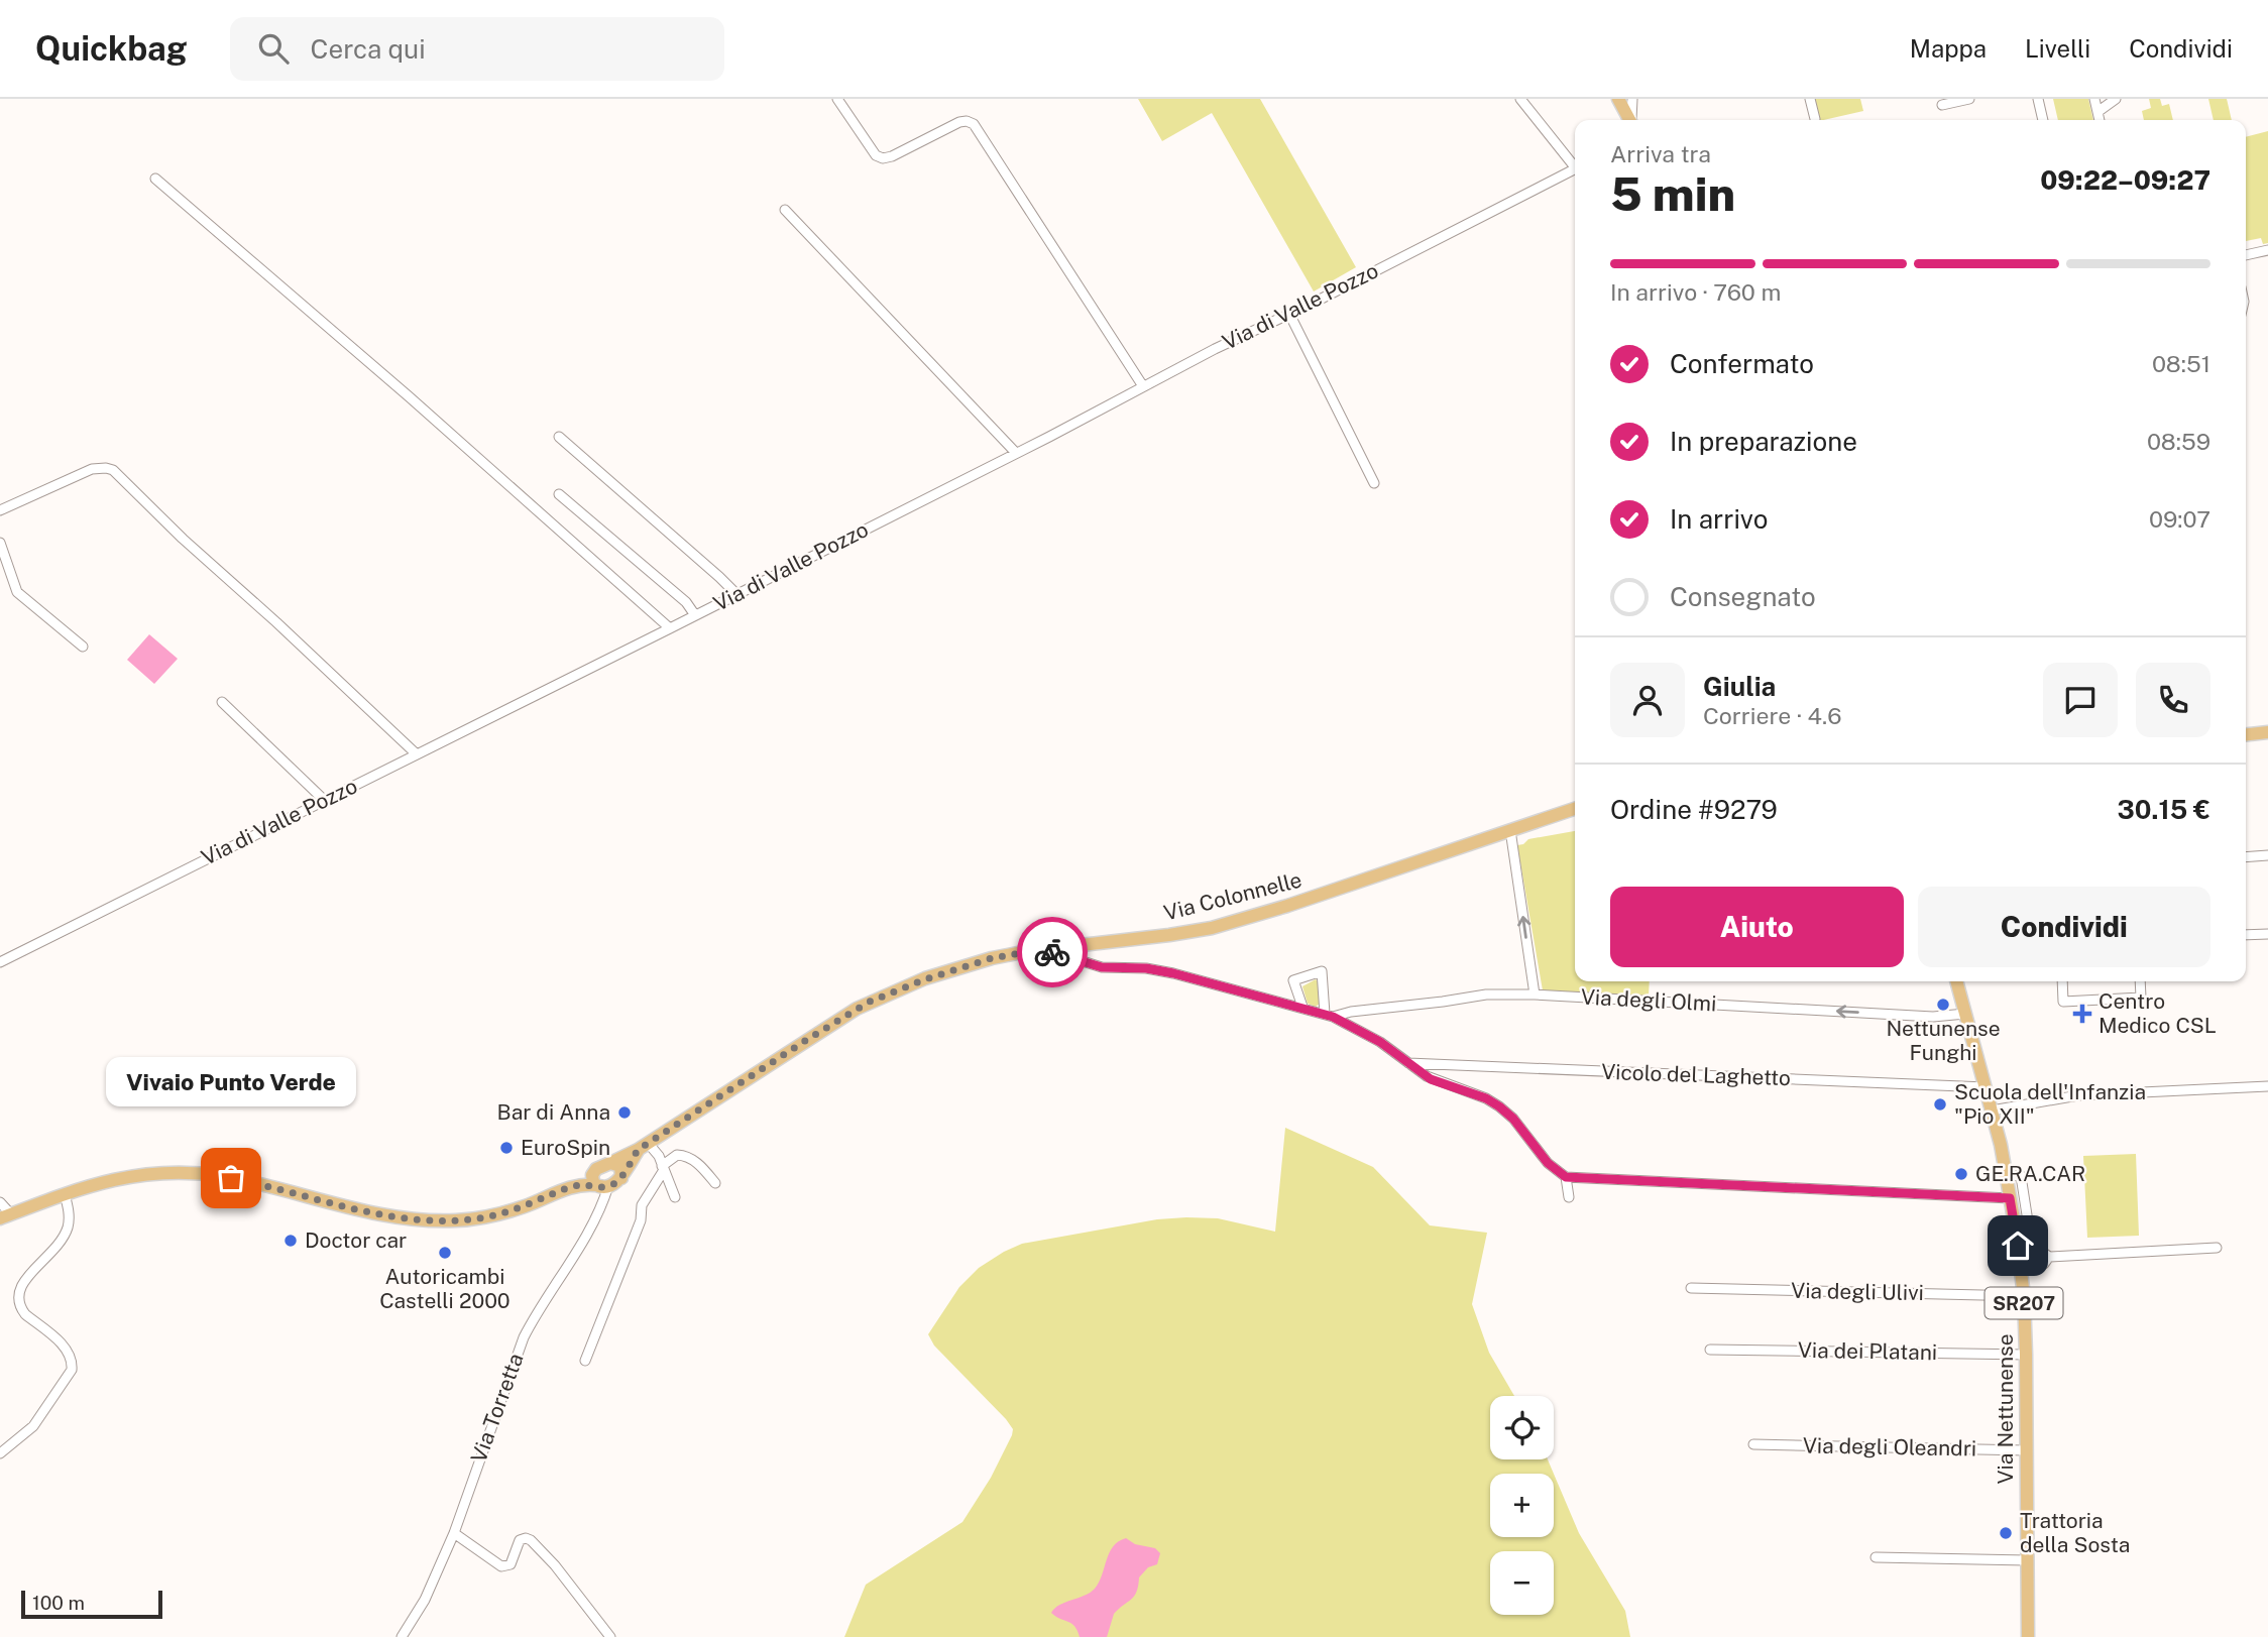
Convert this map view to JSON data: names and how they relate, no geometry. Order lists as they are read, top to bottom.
{
  "streets": {
    "main road": ["Via Colonnelle", "SR207", "Via Nettunense"],
    "street": [
      "Via di Valle Pozzo",
      "Via degli Olmi",
      "Vicolo del Laghetto",
      "Via degli Ulivi",
      "Via dei Platani",
      "Via Torretta",
      "Via degli Oleandri"
    ]
  },
  "crossings": [
    ["Via Colonnelle", "Via Torretta"],
    ["Via degli Olmi", "Via Nettunense"],
    ["Vicolo del Laghetto", "Via Nettunense"],
    ["Via degli Ulivi", "Via Nettunense"],
    ["Via dei Platani", "Via Nettunense"],
    ["Via Nettunense", "Via degli Oleandri"]
  ],
  "one_way": ["Via degli Olmi"],
  "places": {
    "other": [
      "Nettunense Funghi",
      "Scuola dell'Infanzia \"Pio XII\"",
      "Bar di Anna",
      "EuroSpin",
      "GE.RA.CAR",
      "Vivaio Punto Verde",
      "Doctor car",
      "Autoricambi Castelli 2000",
      "Trattoria della Sosta"
    ],
    "health": ["Centro Medico CSL"]
  },
  "scale_bar": "100 m",
  "page": {
    "header": "Quickbag",
    "search": "Cerca qui",
    "nav": ["Mappa", "Livelli", "Condividi"],
    "heading": ["5 min", "Arriva tra", "09:22–09:27"],
    "panel": [
      "Giulia",
      "Corriere · 4.6",
      "Ordine #9279",
      "30.15 €"
    ],
    "bar": "In arrivo · 760 m",
    "list": [
      ["Confermato", "08:51"],
      ["In preparazione", "08:59"],
      ["In arrivo", "09:07"],
      "Consegnato"
    ],
    "buttons": ["Aiuto", "Condividi"],
    "bubble": "Vivaio Punto Verde",
    "map_buttons": ["+", "−"],
    "scale": "100 m"
  }
}
